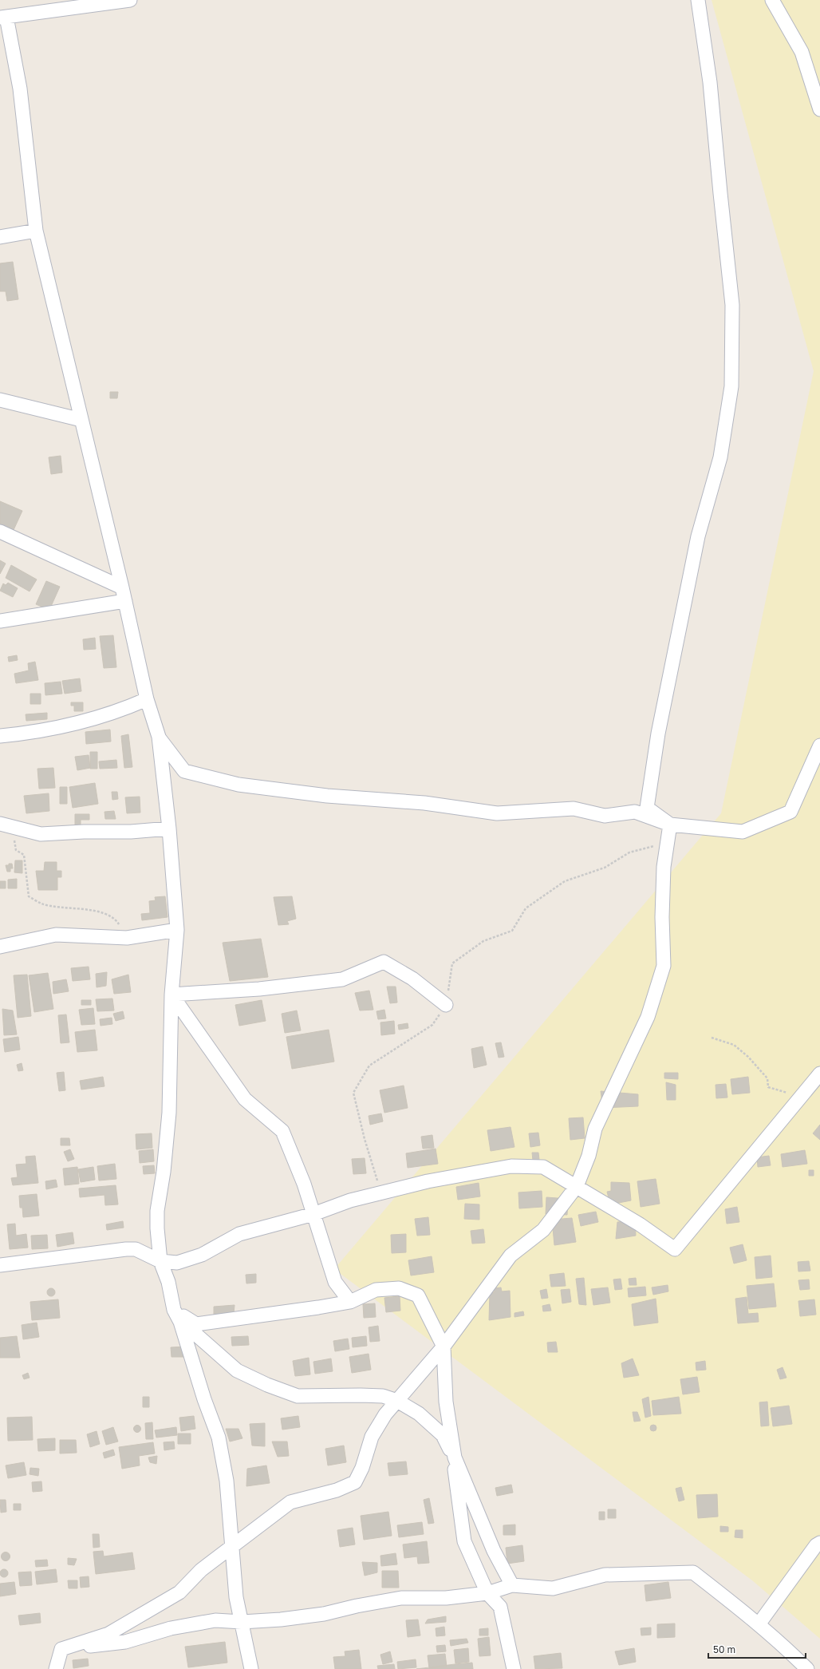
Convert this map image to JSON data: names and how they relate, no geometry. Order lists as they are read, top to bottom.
{
  "scale_bar": "50 m"
}
